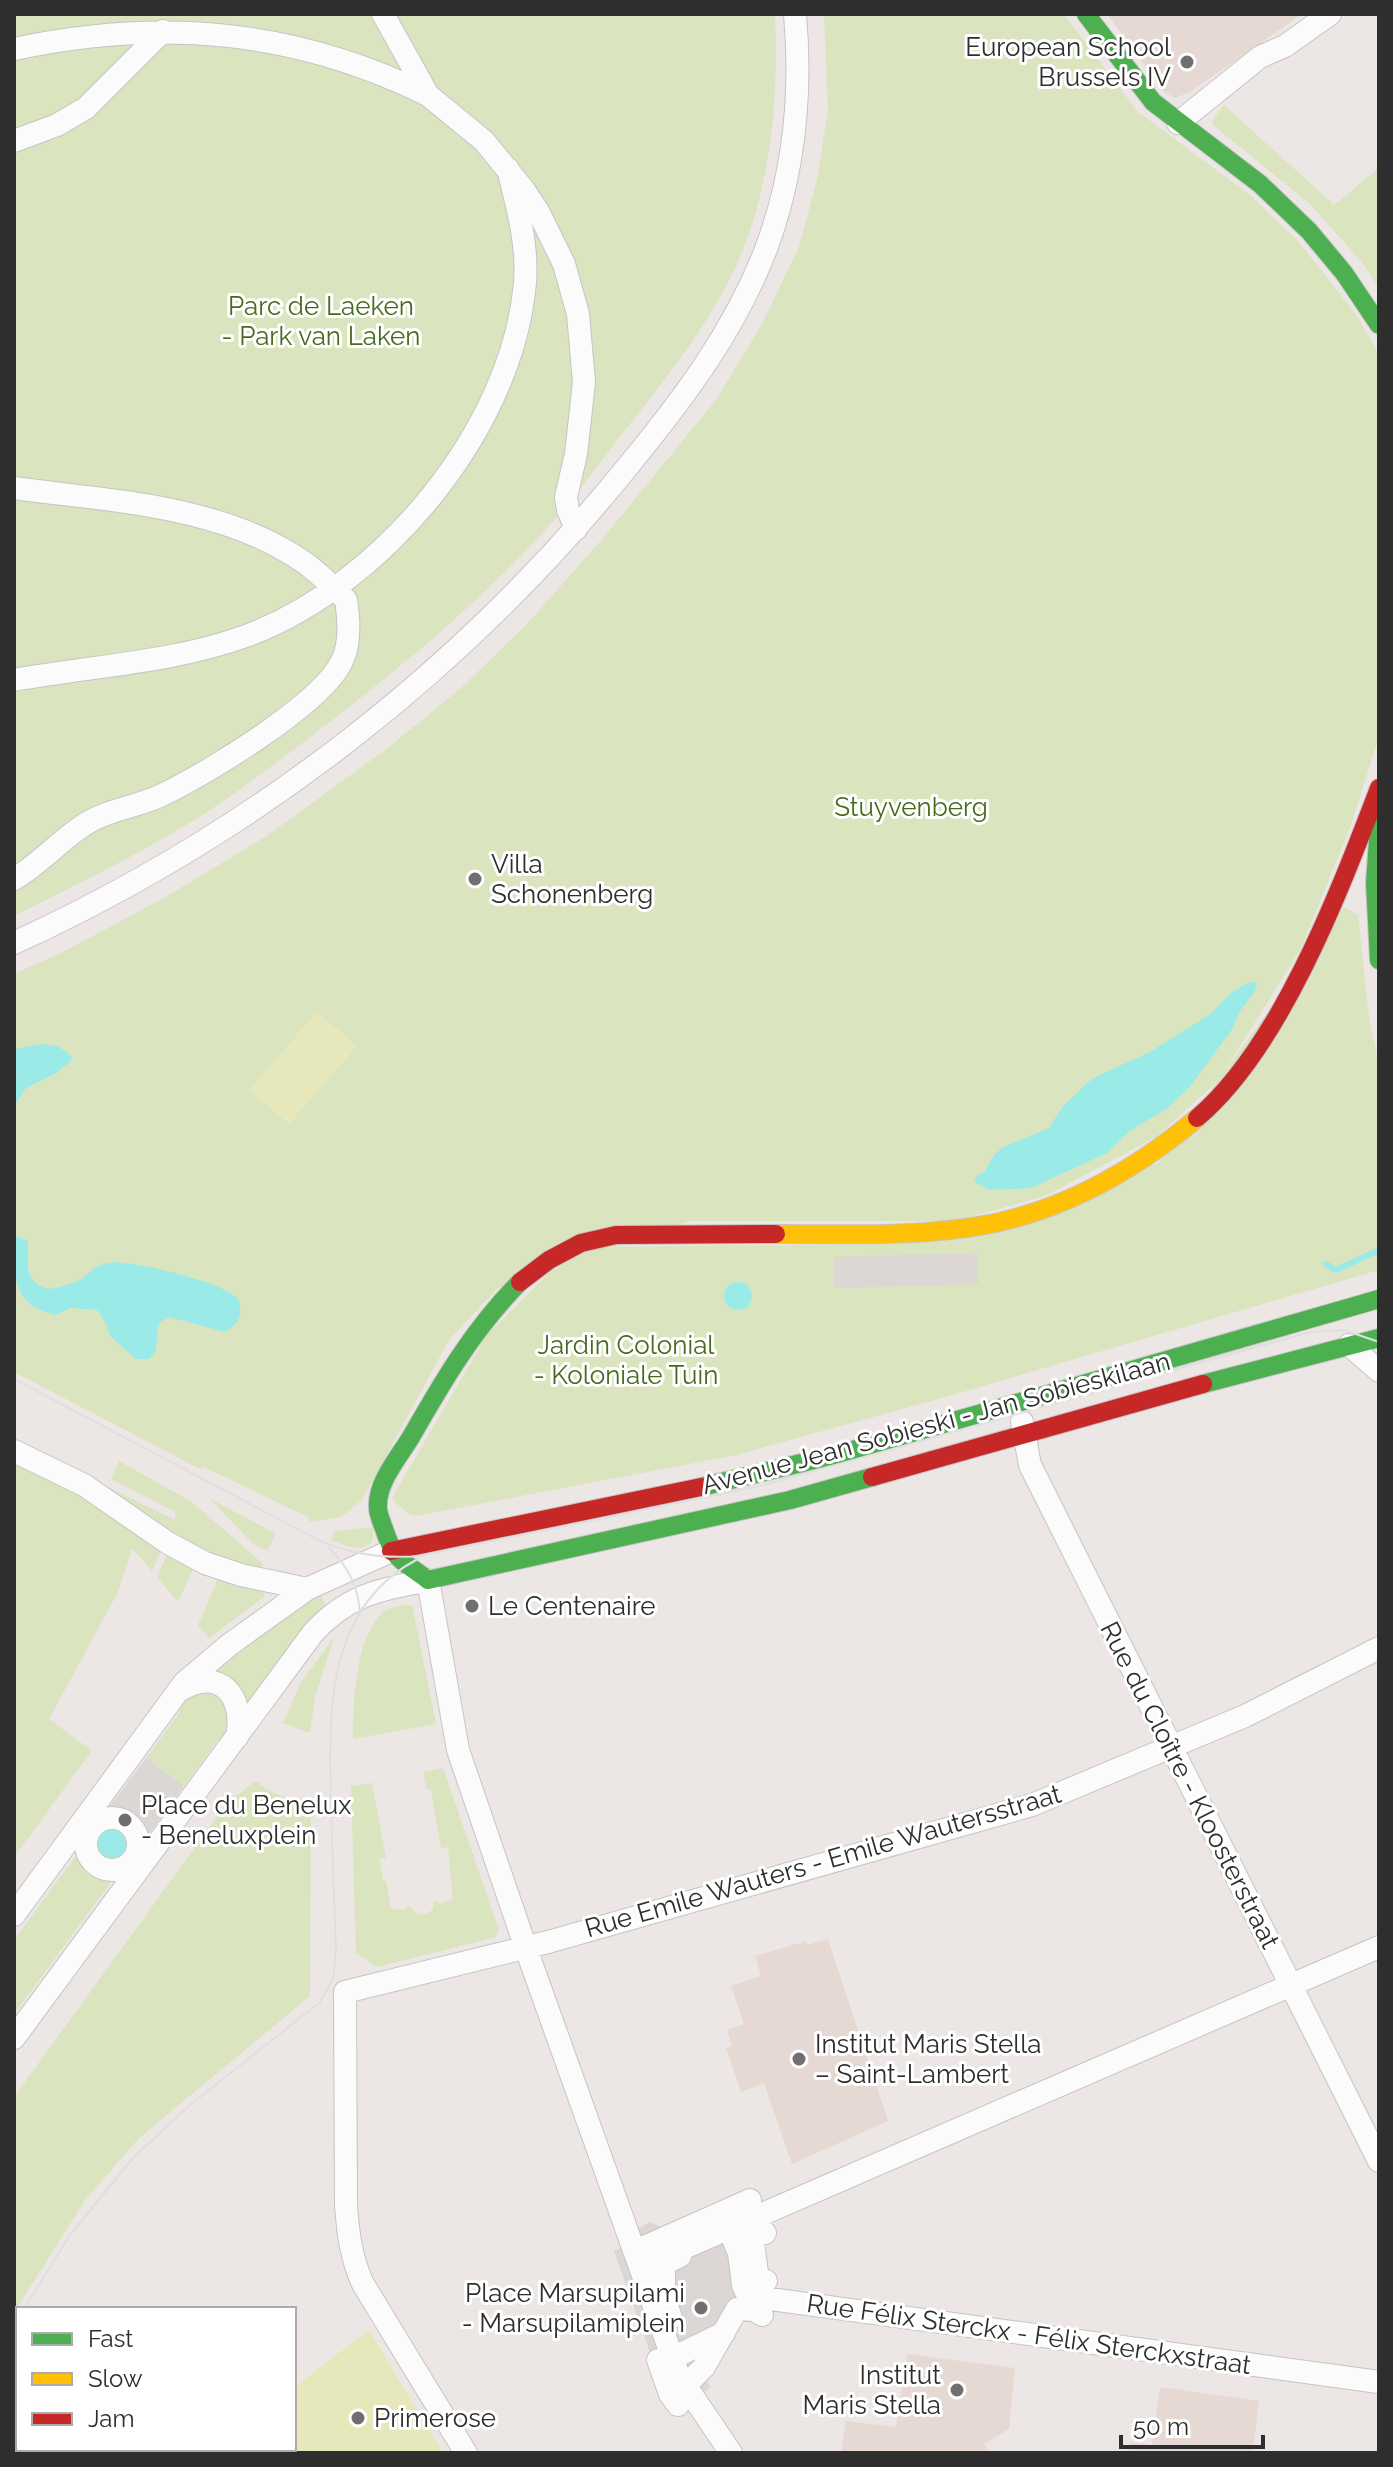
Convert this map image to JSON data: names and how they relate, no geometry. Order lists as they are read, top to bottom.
{
  "streets": {
    "street": [
      "Avenue Jean Sobieski - Jan Sobieskilaan",
      "Rue du Cloître - Kloosterstraat",
      "Rue Emile Wauters - Emile Wautersstraat",
      "Rue Félix Sterckx - Félix Sterckxstraat"
    ]
  },
  "crossings": [
    ["Avenue Jean Sobieski - Jan Sobieskilaan", "Rue du Cloître - Kloosterstraat"],
    ["Rue du Cloître - Kloosterstraat", "Rue Emile Wauters - Emile Wautersstraat"]
  ],
  "parks": ["Parc de Laeken - Park van Laken", "Stuyvenberg", "Jardin Colonial - Koloniale Tuin"],
  "places": [
    "European School Brussels IV",
    "Villa Schonenberg",
    "Le Centenaire",
    "Place du Benelux - Beneluxplein",
    "Institut Maris Stella – Saint-Lambert",
    "Place Marsupilami - Marsupilamiplein",
    "Institut Maris Stella",
    "Primerose"
  ],
  "legend": ["Fast", "Slow", "Jam"],
  "scale_bar": "50 m"
}
